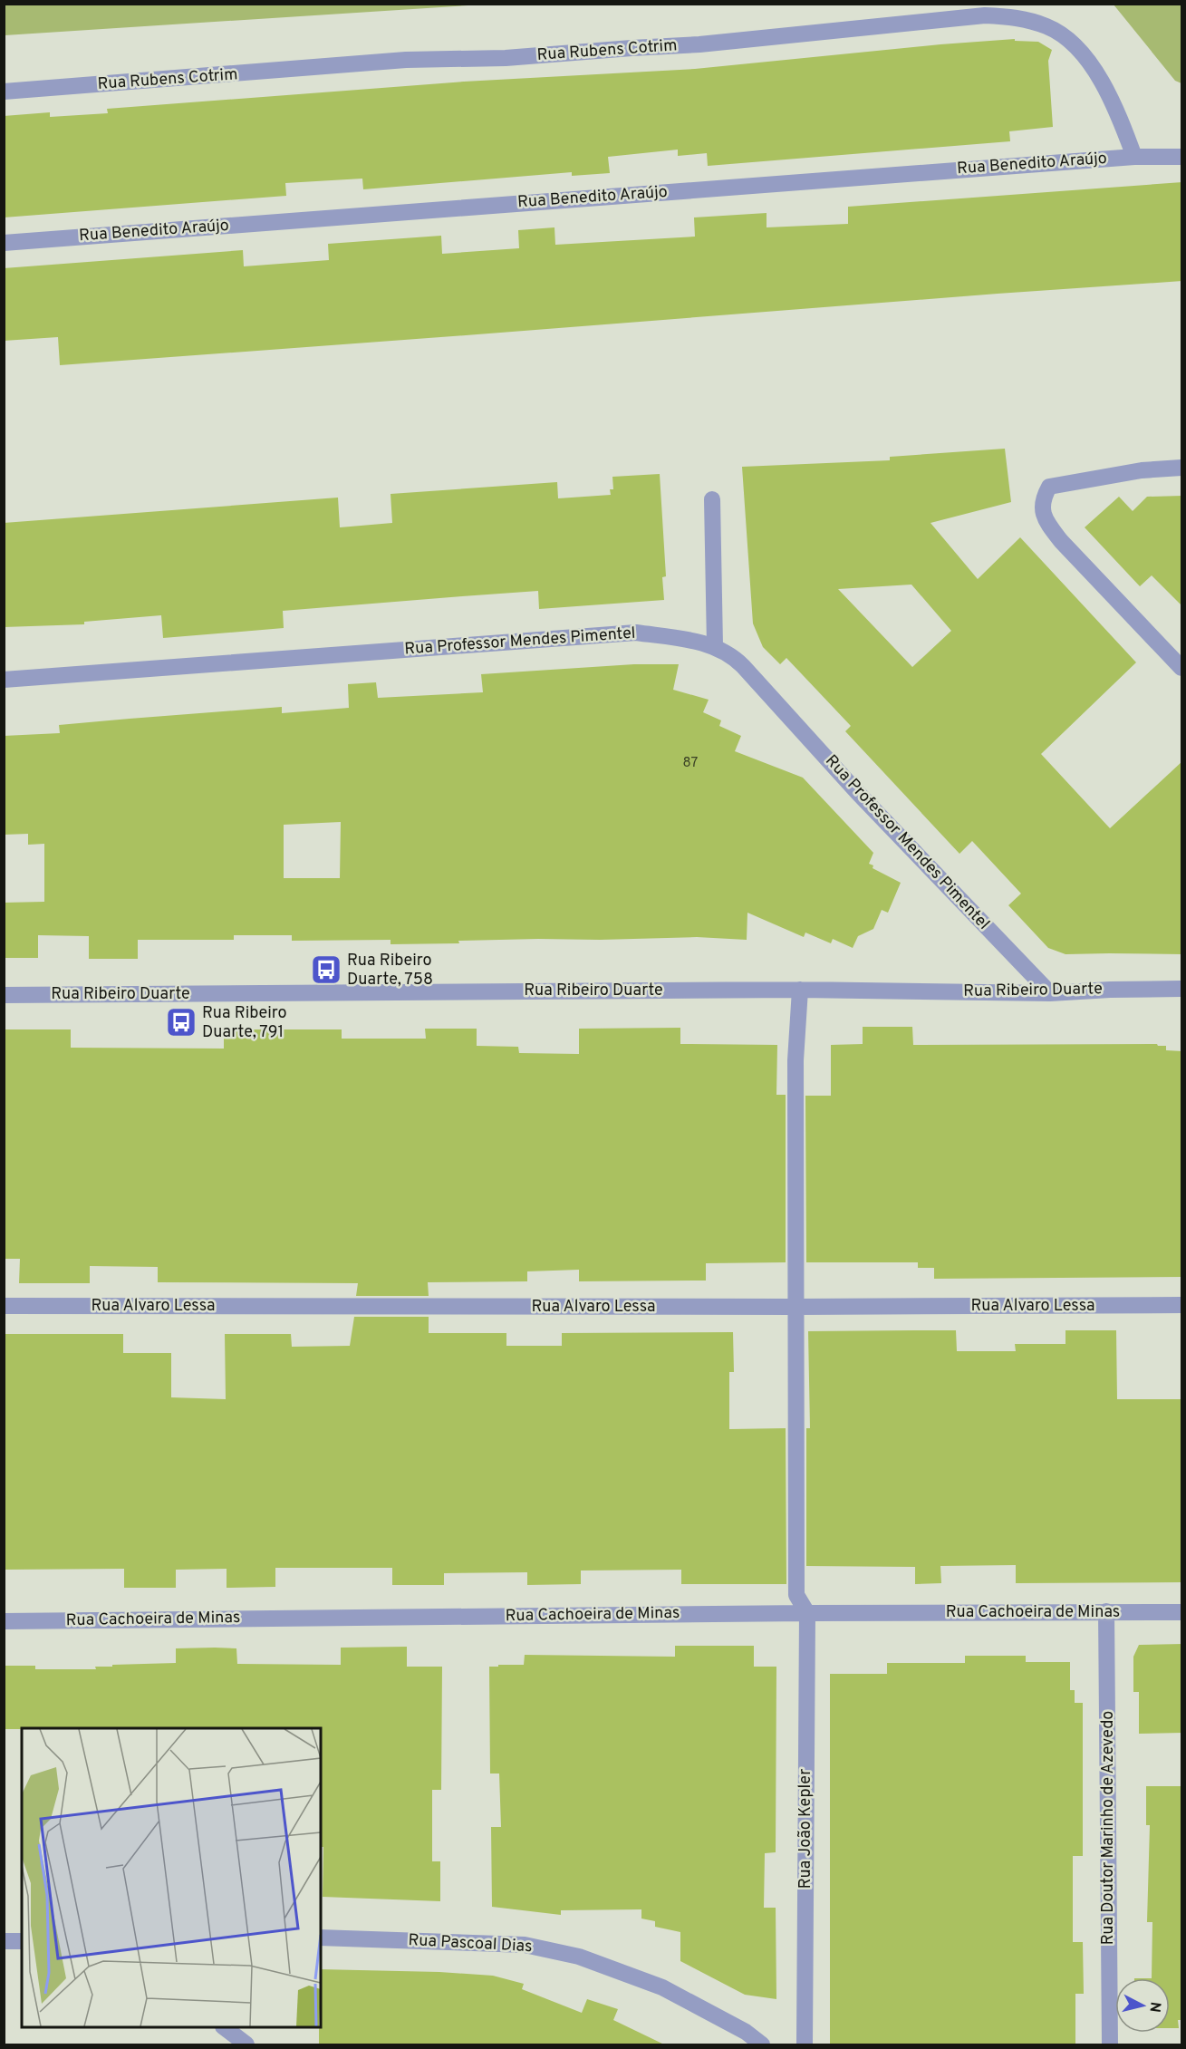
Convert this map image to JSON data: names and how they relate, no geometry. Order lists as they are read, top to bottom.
{
  "streets": {
    "street": [
      "Rua Rubens Cotrim",
      "Rua Benedito Araújo",
      "Rua Professor Mendes Pimentel",
      "Rua Ribeiro Duarte",
      "Rua Alvaro Lessa",
      "Rua Cachoeira de Minas",
      "Rua Doutor Marinho de Azevedo",
      "Rua João Kepler",
      "Rua Pascoal Dias"
    ]
  },
  "crossings": [
    ["Rua Rubens Cotrim", "Rua Benedito Araújo"],
    ["Rua Professor Mendes Pimentel", "Rua Ribeiro Duarte"],
    ["Rua Cachoeira de Minas", "Rua Doutor Marinho de Azevedo"],
    ["Rua Cachoeira de Minas", "Rua João Kepler"]
  ],
  "places": {
    "bus stop": ["Rua Ribeiro Duarte, 758", "Rua Ribeiro Duarte, 791"]
  },
  "house_numbers": ["87"],
  "north": "right"
}
